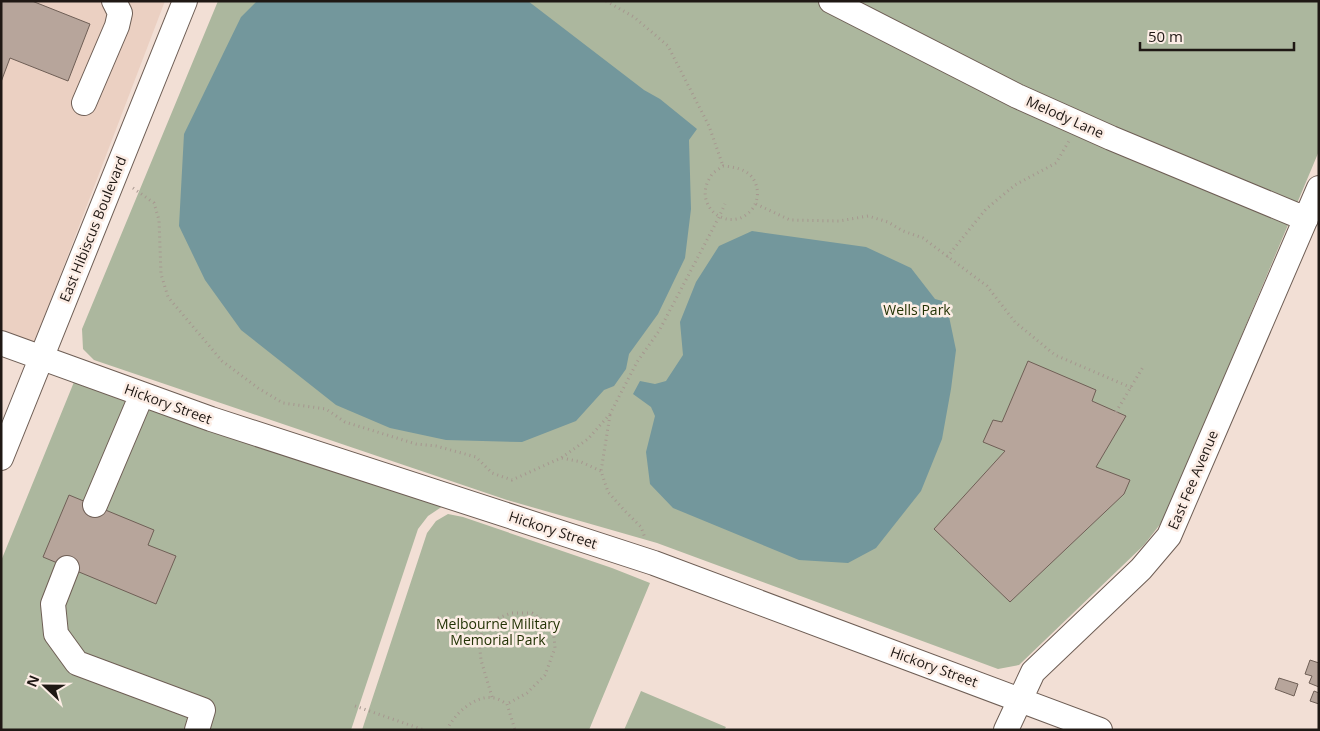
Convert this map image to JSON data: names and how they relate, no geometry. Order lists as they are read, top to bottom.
{
  "streets": {
    "street": [
      "Melody Lane",
      "East Hibiscus Boulevard",
      "Hickory Street",
      "East Fee Avenue"
    ]
  },
  "crossings": [
    ["Melody Lane", "East Fee Avenue"],
    ["East Hibiscus Boulevard", "Hickory Street"],
    ["Hickory Street", "East Fee Avenue"]
  ],
  "parks": ["Wells Park", "Melbourne Military Memorial Park"],
  "scale_bar": "50 m",
  "north": "left"
}
